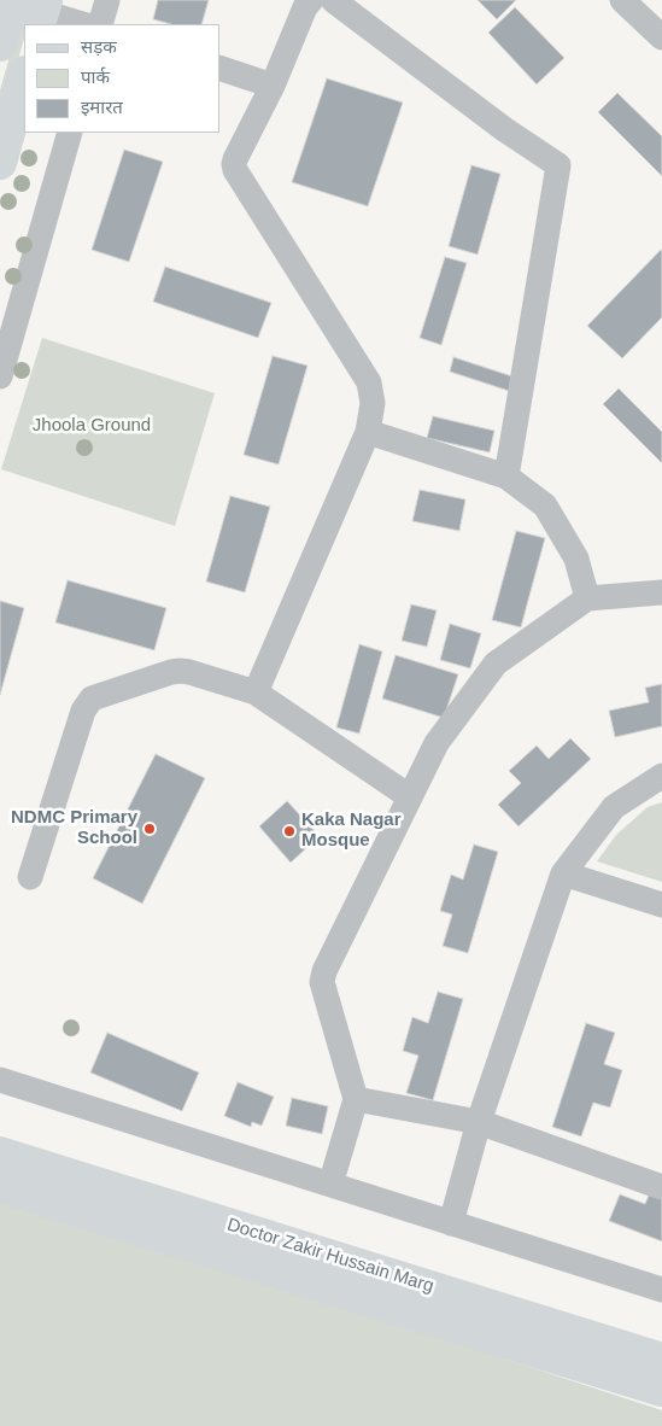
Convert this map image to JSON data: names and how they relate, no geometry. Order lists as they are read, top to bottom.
{
  "streets": {
    "main road": ["Doctor Zakir Hussain Marg"]
  },
  "parks": ["Jhoola Ground"],
  "places": ["NDMC Primary School", "Kaka Nagar Mosque"],
  "legend": ["सड़क", "पार्क", "इमारत"]
}
